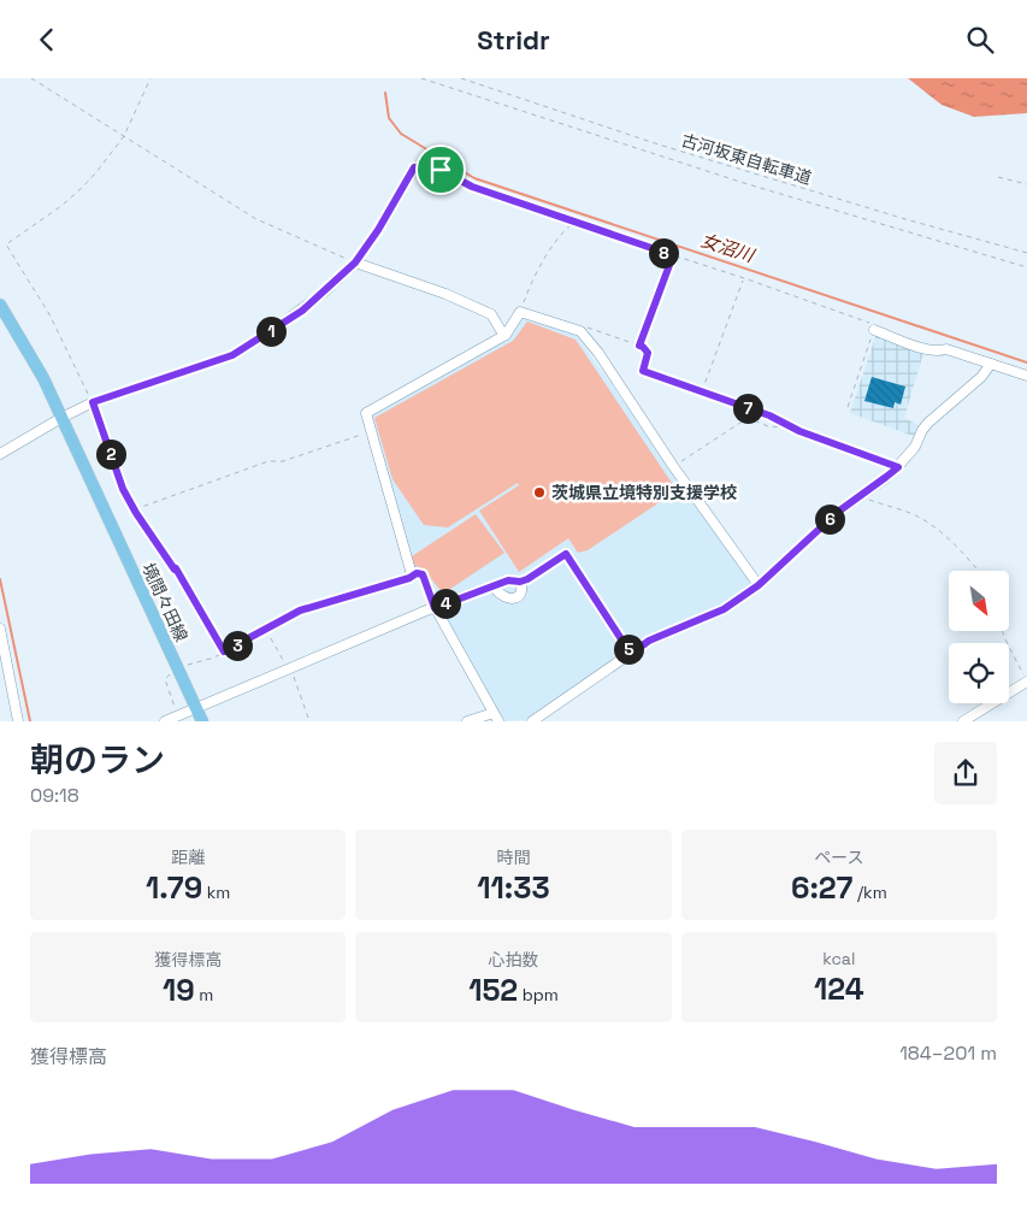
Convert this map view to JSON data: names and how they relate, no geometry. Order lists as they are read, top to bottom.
{
  "streets": {
    "main road": ["境間々田線"],
    "path": ["古河坂東自転車道"]
  },
  "water": ["女沼川"],
  "places": ["茨城県立境特別支援学校"],
  "north": "bottom right",
  "page": {
    "header": "Stridr",
    "pins": [
      "8",
      "1",
      "7",
      "2",
      "6",
      "4",
      "3",
      "5"
    ],
    "heading": ["朝のラン", "09:18"],
    "stats": [
      ["距離", "1.79 km"],
      ["時間", "11:33"],
      ["ペース", "6:27 /km"],
      ["獲得標高", "19 m"],
      ["心拍数", "152 bpm"],
      ["kcal", "124"]
    ],
    "chart": ["獲得標高", "184–201 m"]
  }
}
